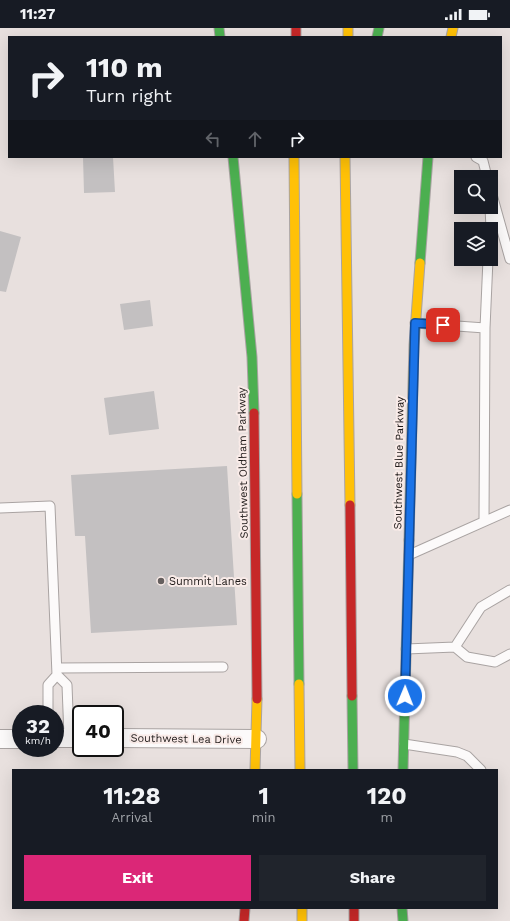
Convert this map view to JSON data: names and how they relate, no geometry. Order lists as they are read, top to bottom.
{
  "streets": {
    "main road": ["Southwest Oldham Parkway", "Southwest Blue Parkway"],
    "street": ["Southwest Lea Drive"]
  },
  "crossings": [
    ["Southwest Oldham Parkway", "Southwest Lea Drive"]
  ],
  "places": ["Summit Lanes"],
  "page": {
    "status": "11:27",
    "turn": ["110 m", "Turn right"],
    "speed": "32 km/h",
    "limit": "40",
    "eta": [
      "11:28",
      "Arrival",
      "1",
      "min",
      "120",
      "m"
    ],
    "buttons": ["Exit", "Share"]
  }
}
